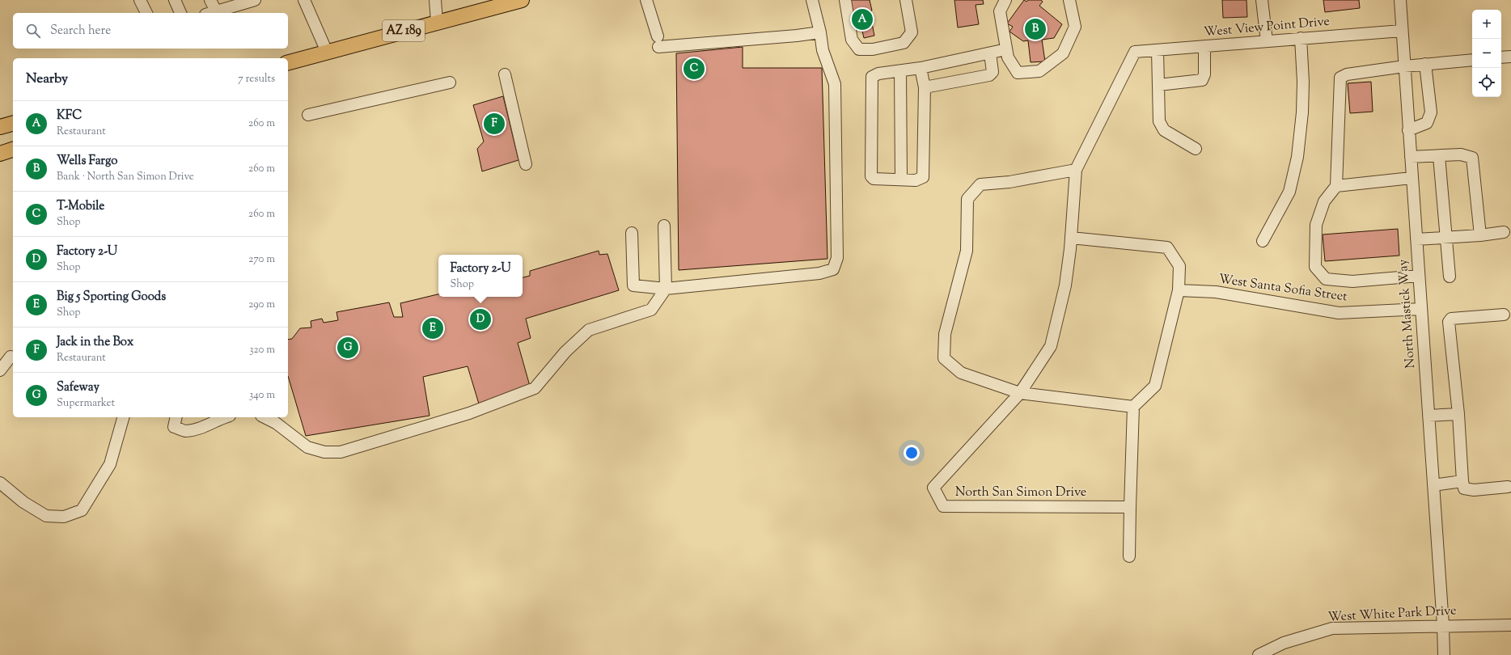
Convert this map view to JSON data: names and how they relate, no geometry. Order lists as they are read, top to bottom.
{
  "streets": {
    "main road": ["AZ 189"],
    "street": [
      "West View Point Drive",
      "West Santa Sofia Street",
      "North Mastick Way",
      "North San Simon Drive",
      "West White Park Drive"
    ]
  },
  "crossings": [
    ["West View Point Drive", "North Mastick Way"],
    ["West View Point Drive", "North San Simon Drive"],
    ["West Santa Sofia Street", "North Mastick Way"],
    ["North Mastick Way", "West White Park Drive"]
  ],
  "page": {
    "pins": [
      "A",
      "B",
      "C",
      "F",
      "D",
      "E",
      "G"
    ],
    "map_buttons": ["+", "−"],
    "search": "Search here",
    "heading": ["Nearby", "7 results"],
    "list": [
      {
        "mark": "A",
        "name": "KFC",
        "note": "Restaurant",
        "value": "260 m"
      },
      {
        "mark": "B",
        "name": "Wells Fargo",
        "note": "Bank · North San Simon Drive",
        "value": "260 m"
      },
      {
        "mark": "C",
        "name": "T-Mobile",
        "note": "Shop",
        "value": "260 m"
      },
      {
        "mark": "D",
        "name": "Factory 2-U",
        "note": "Shop",
        "value": "270 m"
      },
      {
        "mark": "E",
        "name": "Big 5 Sporting Goods",
        "note": "Shop",
        "value": "290 m"
      },
      {
        "mark": "F",
        "name": "Jack in the Box",
        "note": "Restaurant",
        "value": "320 m"
      },
      {
        "mark": "G",
        "name": "Safeway",
        "note": "Supermarket",
        "value": "340 m"
      }
    ],
    "popup": ["Factory 2-U", "Shop"]
  }
}
